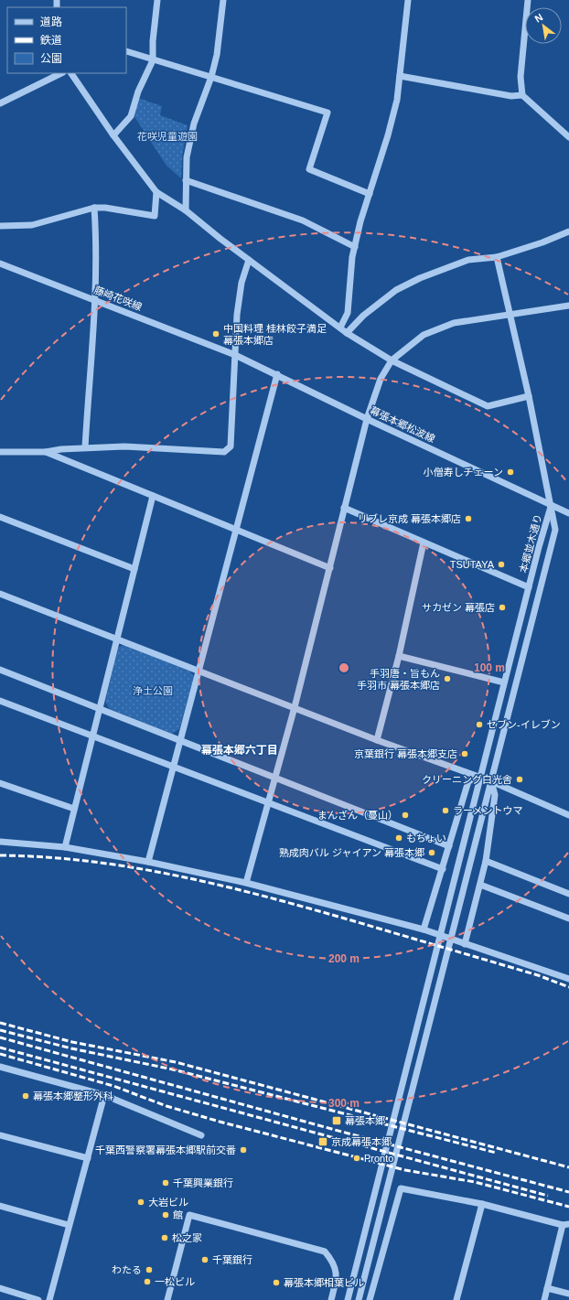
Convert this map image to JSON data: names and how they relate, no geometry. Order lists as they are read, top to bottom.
{
  "streets": {
    "street": ["藤崎花咲線", "幕張本郷松波線", "本郷並木通り"]
  },
  "crossings": [
    ["藤崎花咲線", "幕張本郷松波線"],
    ["幕張本郷松波線", "本郷並木通り"]
  ],
  "districts": ["幕張本郷六丁目"],
  "parks": ["花咲児童遊園", "浄土公園"],
  "places": {
    "other": [
      "中国料理 桂林餃子満足 幕張本郷店",
      "小僧寿しチェーン",
      "リブレ京成 幕張本郷店",
      "TSUTAYA",
      "サカゼン 幕張店",
      "手羽唐・旨もん 手羽市 幕張本郷店",
      "セブン-イレブン",
      "京葉銀行 幕張本郷支店",
      "クリーニング白光舎",
      "ラーメントウマ",
      "まんざん（蔓山）",
      "もぢょい",
      "熟成肉バル ジャイアン 幕張本郷",
      "幕張本郷整形外科",
      "千葉西警察署幕張本郷駅前交番",
      "Pronto",
      "千葉興業銀行",
      "大岩ビル",
      "館",
      "松之家",
      "千葉銀行",
      "わたる",
      "一松ビル",
      "幕張本郷相葉ビル"
    ],
    "transit": ["幕張本郷", "京成幕張本郷"]
  },
  "legend": ["道路", "鉄道", "公園"],
  "north": "top left",
  "rings": ["100 m", "200 m", "300 m"]
}
